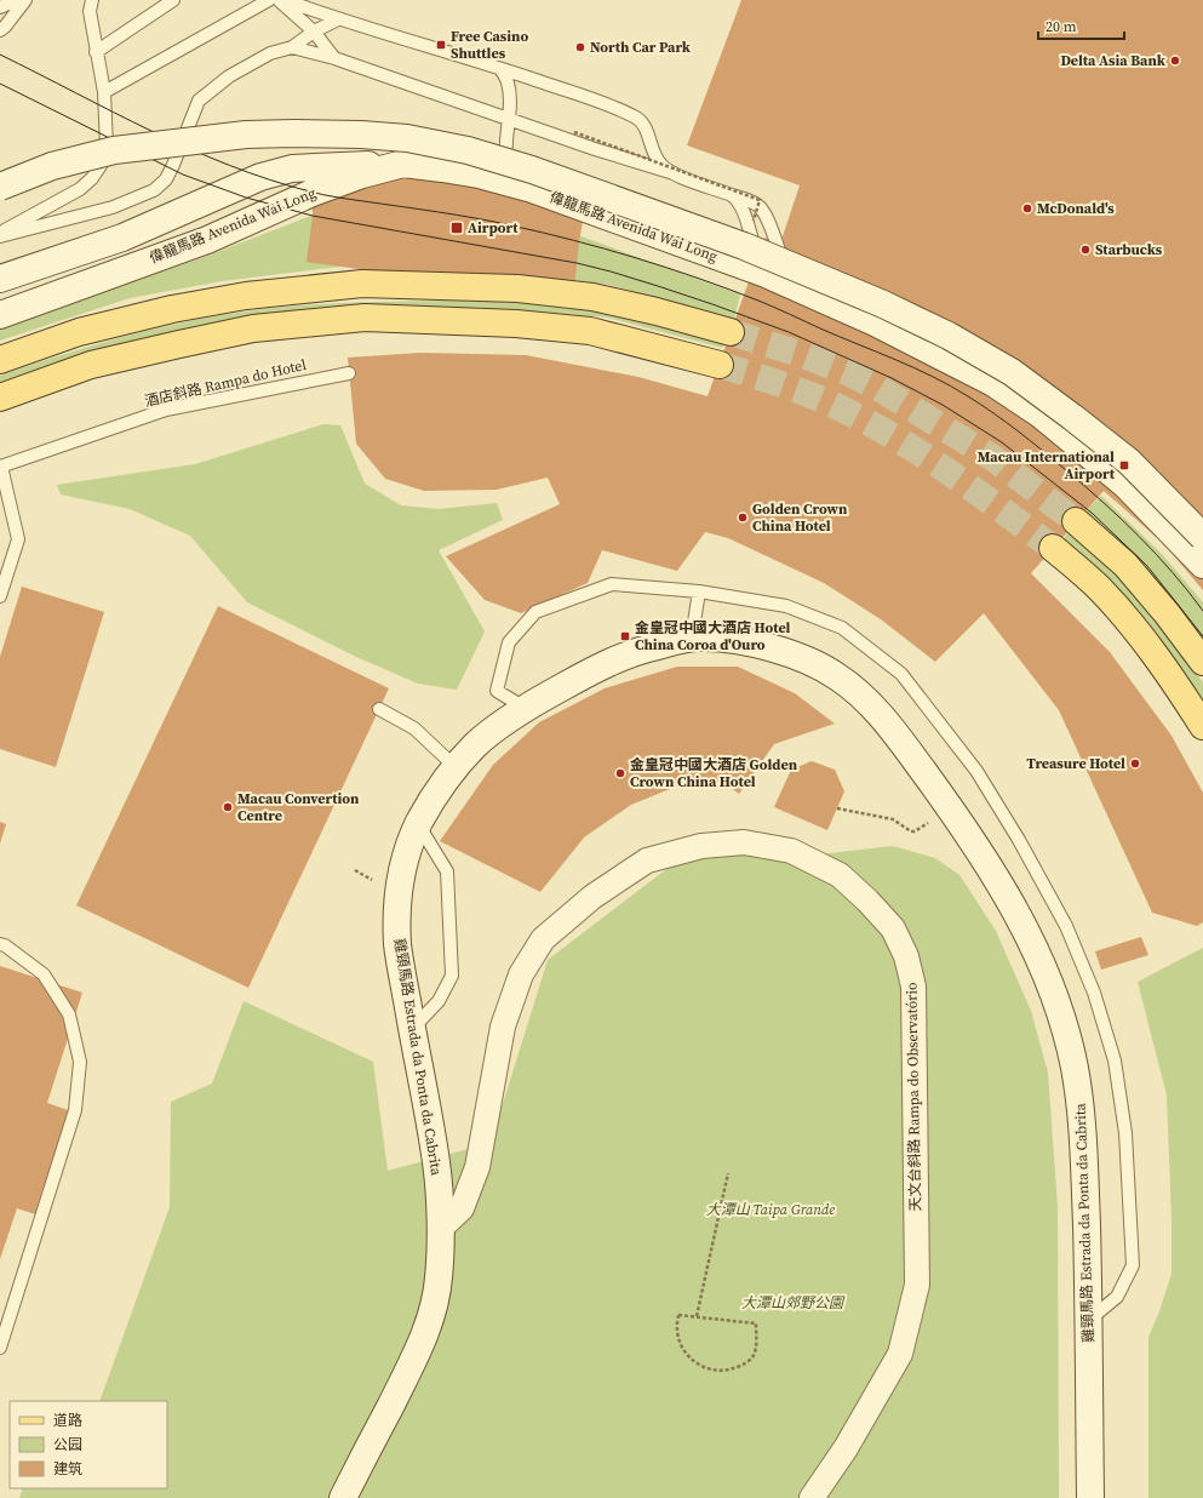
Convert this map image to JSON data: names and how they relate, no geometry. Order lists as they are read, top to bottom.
{
  "streets": {
    "street": ["偉龍馬路 Avenida Wai Long", "雞頸馬路 Estrada da Ponta da Cabrita", "天文台斜路 Rampa do Observatório"],
    "lane": ["酒店斜路 Rampa do Hotel"]
  },
  "crossings": [
    ["雞頸馬路 Estrada da Ponta da Cabrita", "天文台斜路 Rampa do Observatório"]
  ],
  "parks": ["大潭山 Taipa Grande", "大潭山郊野公園"],
  "places": {
    "transit": [
      "Free Casino Shuttles",
      "Airport",
      "Macau International Airport",
      "金皇冠中國大酒店 Hotel China Coroa d'Ouro"
    ],
    "other": [
      "North Car Park",
      "Delta Asia Bank",
      "McDonald's",
      "Starbucks",
      "Golden Crown China Hotel",
      "Treasure Hotel",
      "金皇冠中國大酒店 Golden Crown China Hotel",
      "Macau Convertion Centre"
    ]
  },
  "legend": ["道路", "公园", "建筑"],
  "scale_bar": "20 m"
}
